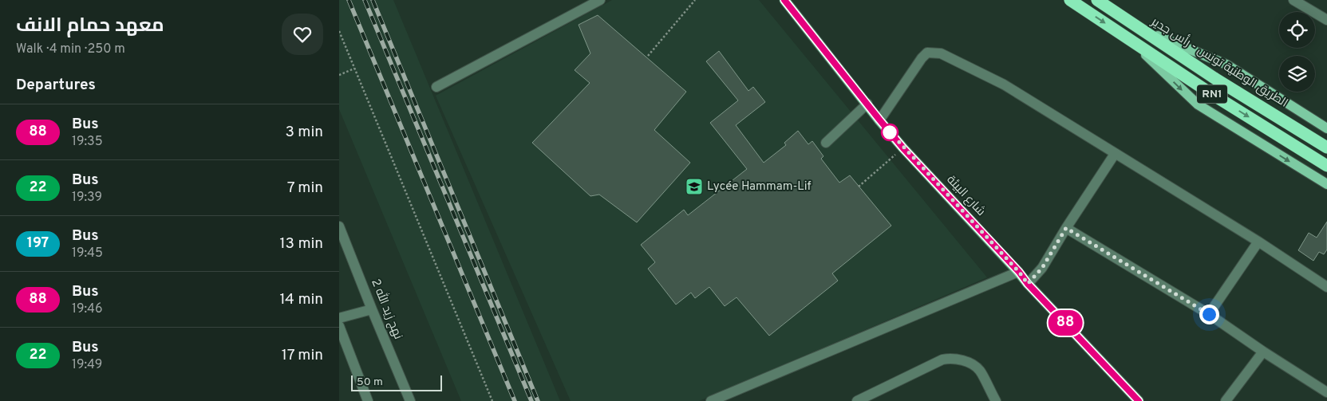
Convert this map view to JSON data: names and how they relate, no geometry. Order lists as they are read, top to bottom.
{
  "streets": {
    "highway": ["الطريق الوطنية تونس - رأس جدير", "RN1"],
    "main road": ["شارع البيئة"],
    "street": ["نهج زيد الله 2"]
  },
  "places": {
    "school or university": ["Lycée Hammam-Lif"]
  },
  "lines": ["bus line 88"],
  "scale_bar": "50 m",
  "page": {
    "heading": [
      ["معهد حمام الانف", "Walk · 4 min · 250 m"],
      "Departures"
    ],
    "on_map": "88",
    "list": [
      {
        "mark": "88",
        "name": "Bus",
        "note": "19:35",
        "value": "3 min"
      },
      {
        "mark": "22",
        "name": "Bus",
        "note": "19:39",
        "value": "7 min"
      },
      {
        "mark": "197",
        "name": "Bus",
        "note": "19:45",
        "value": "13 min"
      },
      {
        "mark": "88",
        "name": "Bus",
        "note": "19:46",
        "value": "14 min"
      },
      {
        "mark": "22",
        "name": "Bus",
        "note": "19:49",
        "value": "17 min"
      }
    ],
    "scale": "50 m"
  }
}
